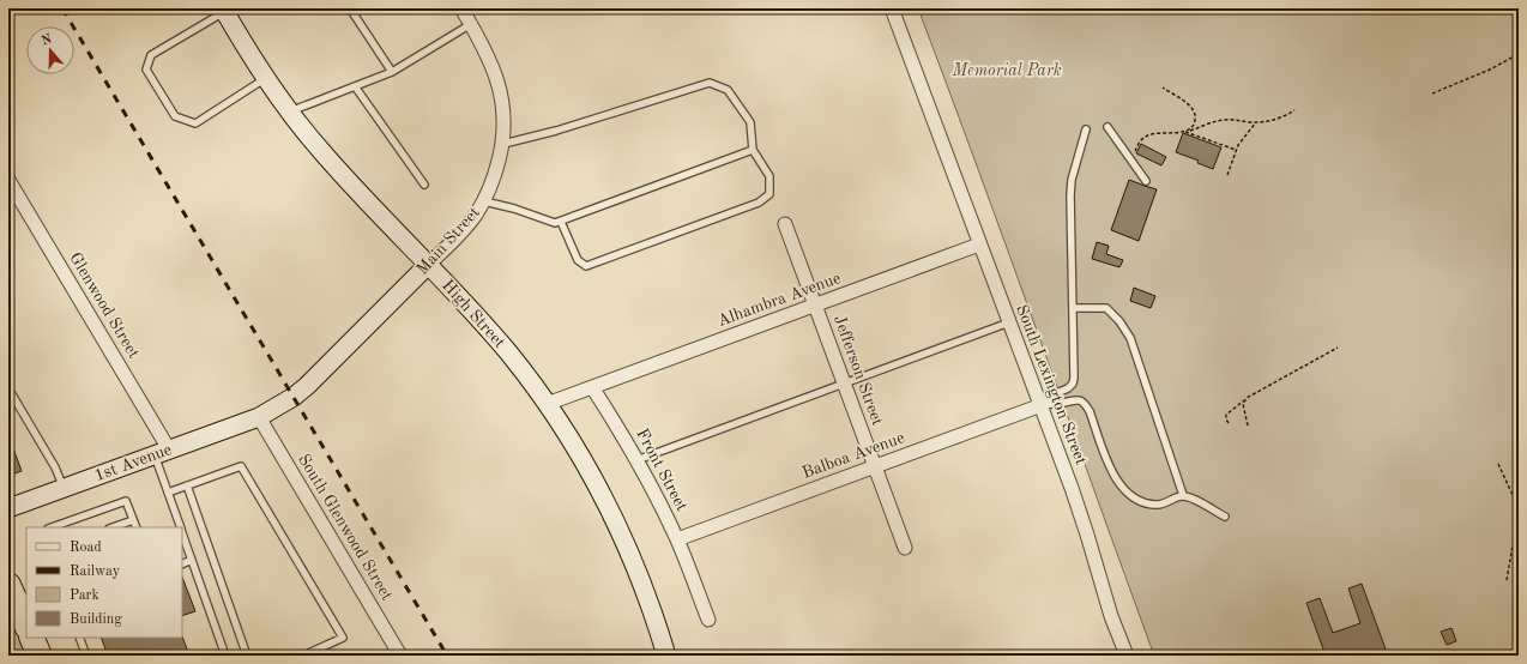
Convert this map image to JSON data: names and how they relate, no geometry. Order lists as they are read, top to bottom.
{
  "streets": {
    "main road": ["Main Street", "High Street", "1st Avenue"],
    "street": [
      "Alhambra Avenue",
      "Glenwood Street",
      "Jefferson Street",
      "South Lexington Street",
      "Balboa Avenue",
      "Front Street",
      "South Glenwood Street"
    ]
  },
  "crossings": [
    ["Main Street", "High Street"],
    ["Main Street", "1st Avenue"],
    ["Main Street", "South Glenwood Street"],
    ["Alhambra Avenue", "Jefferson Street"],
    ["Alhambra Avenue", "South Lexington Street"],
    ["Alhambra Avenue", "Front Street"],
    ["Glenwood Street", "1st Avenue"],
    ["Jefferson Street", "Balboa Avenue"],
    ["South Lexington Street", "Balboa Avenue"],
    ["Balboa Avenue", "Front Street"],
    ["1st Avenue", "South Glenwood Street"]
  ],
  "parks": ["Memorial Park"],
  "legend": [
    "Road",
    "Railway",
    "Park",
    "Building"
  ],
  "north": "top"
}
